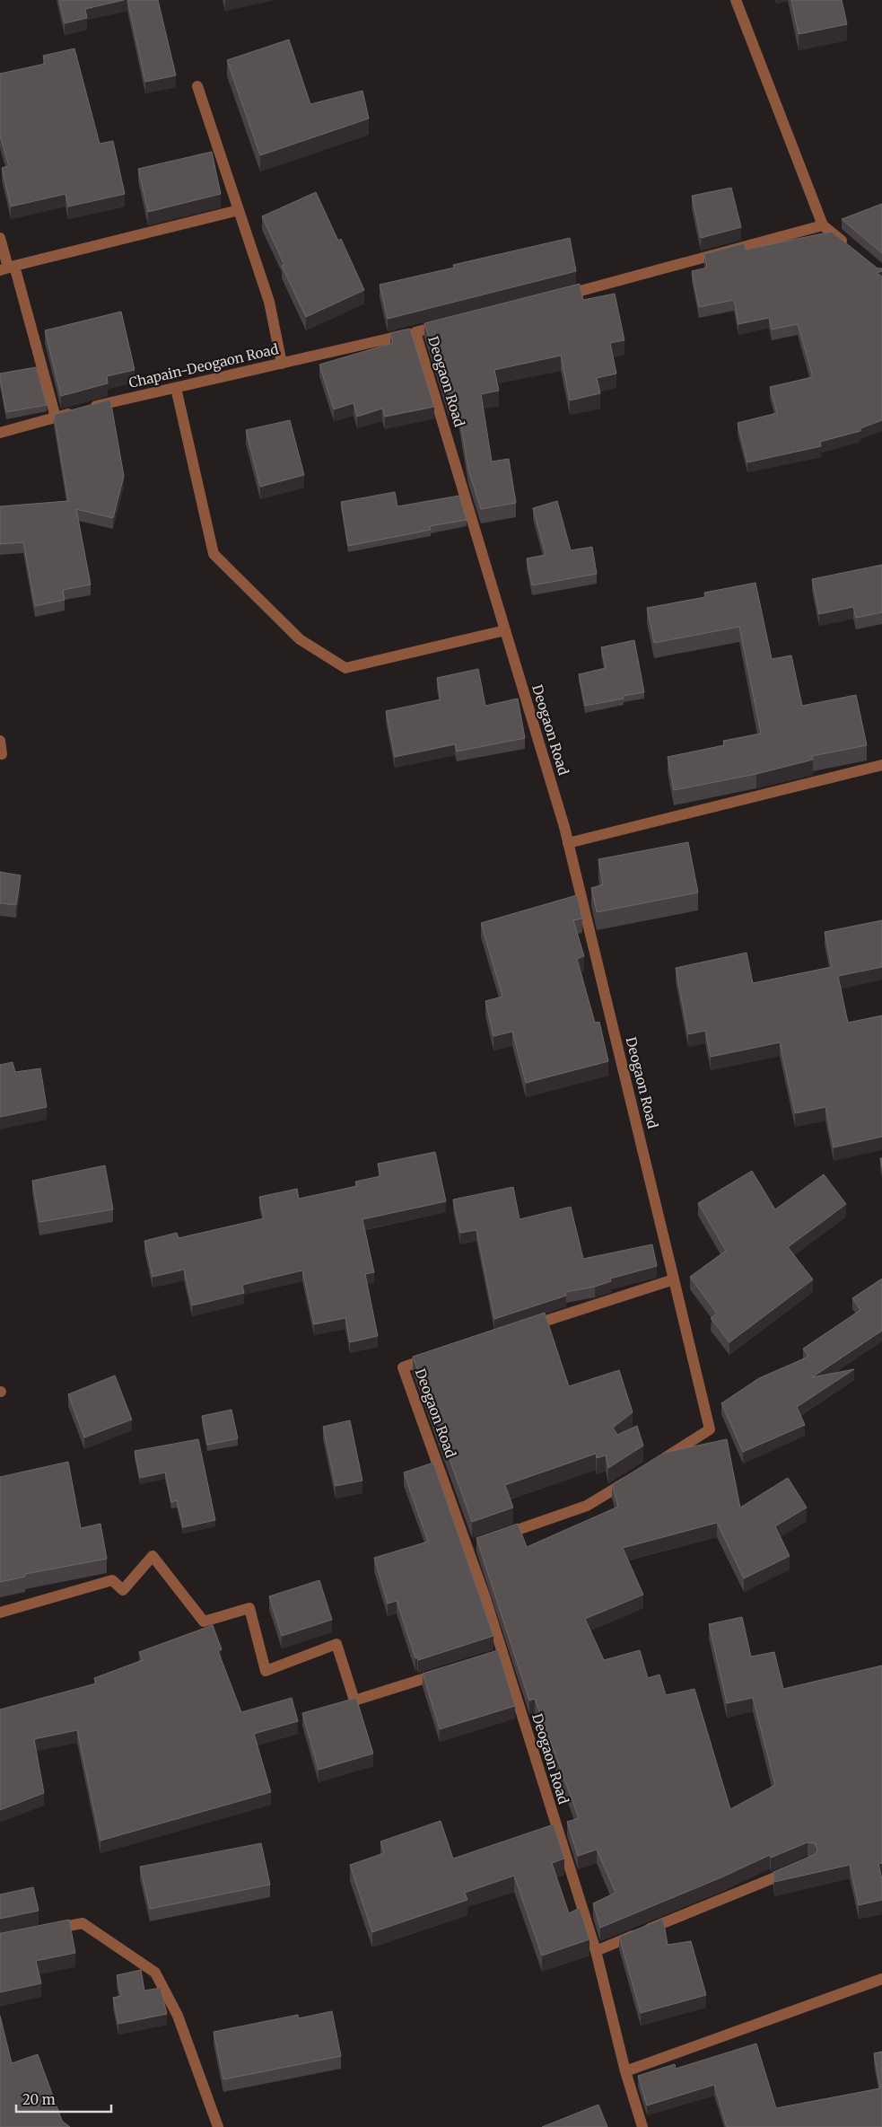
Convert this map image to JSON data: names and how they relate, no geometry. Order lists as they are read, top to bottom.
{
  "streets": {
    "street": ["Chapain-Deogaon Road", "Deogaon Road"]
  },
  "crossings": [
    ["Chapain-Deogaon Road", "Deogaon Road"]
  ],
  "scale_bar": "20 m"
}
